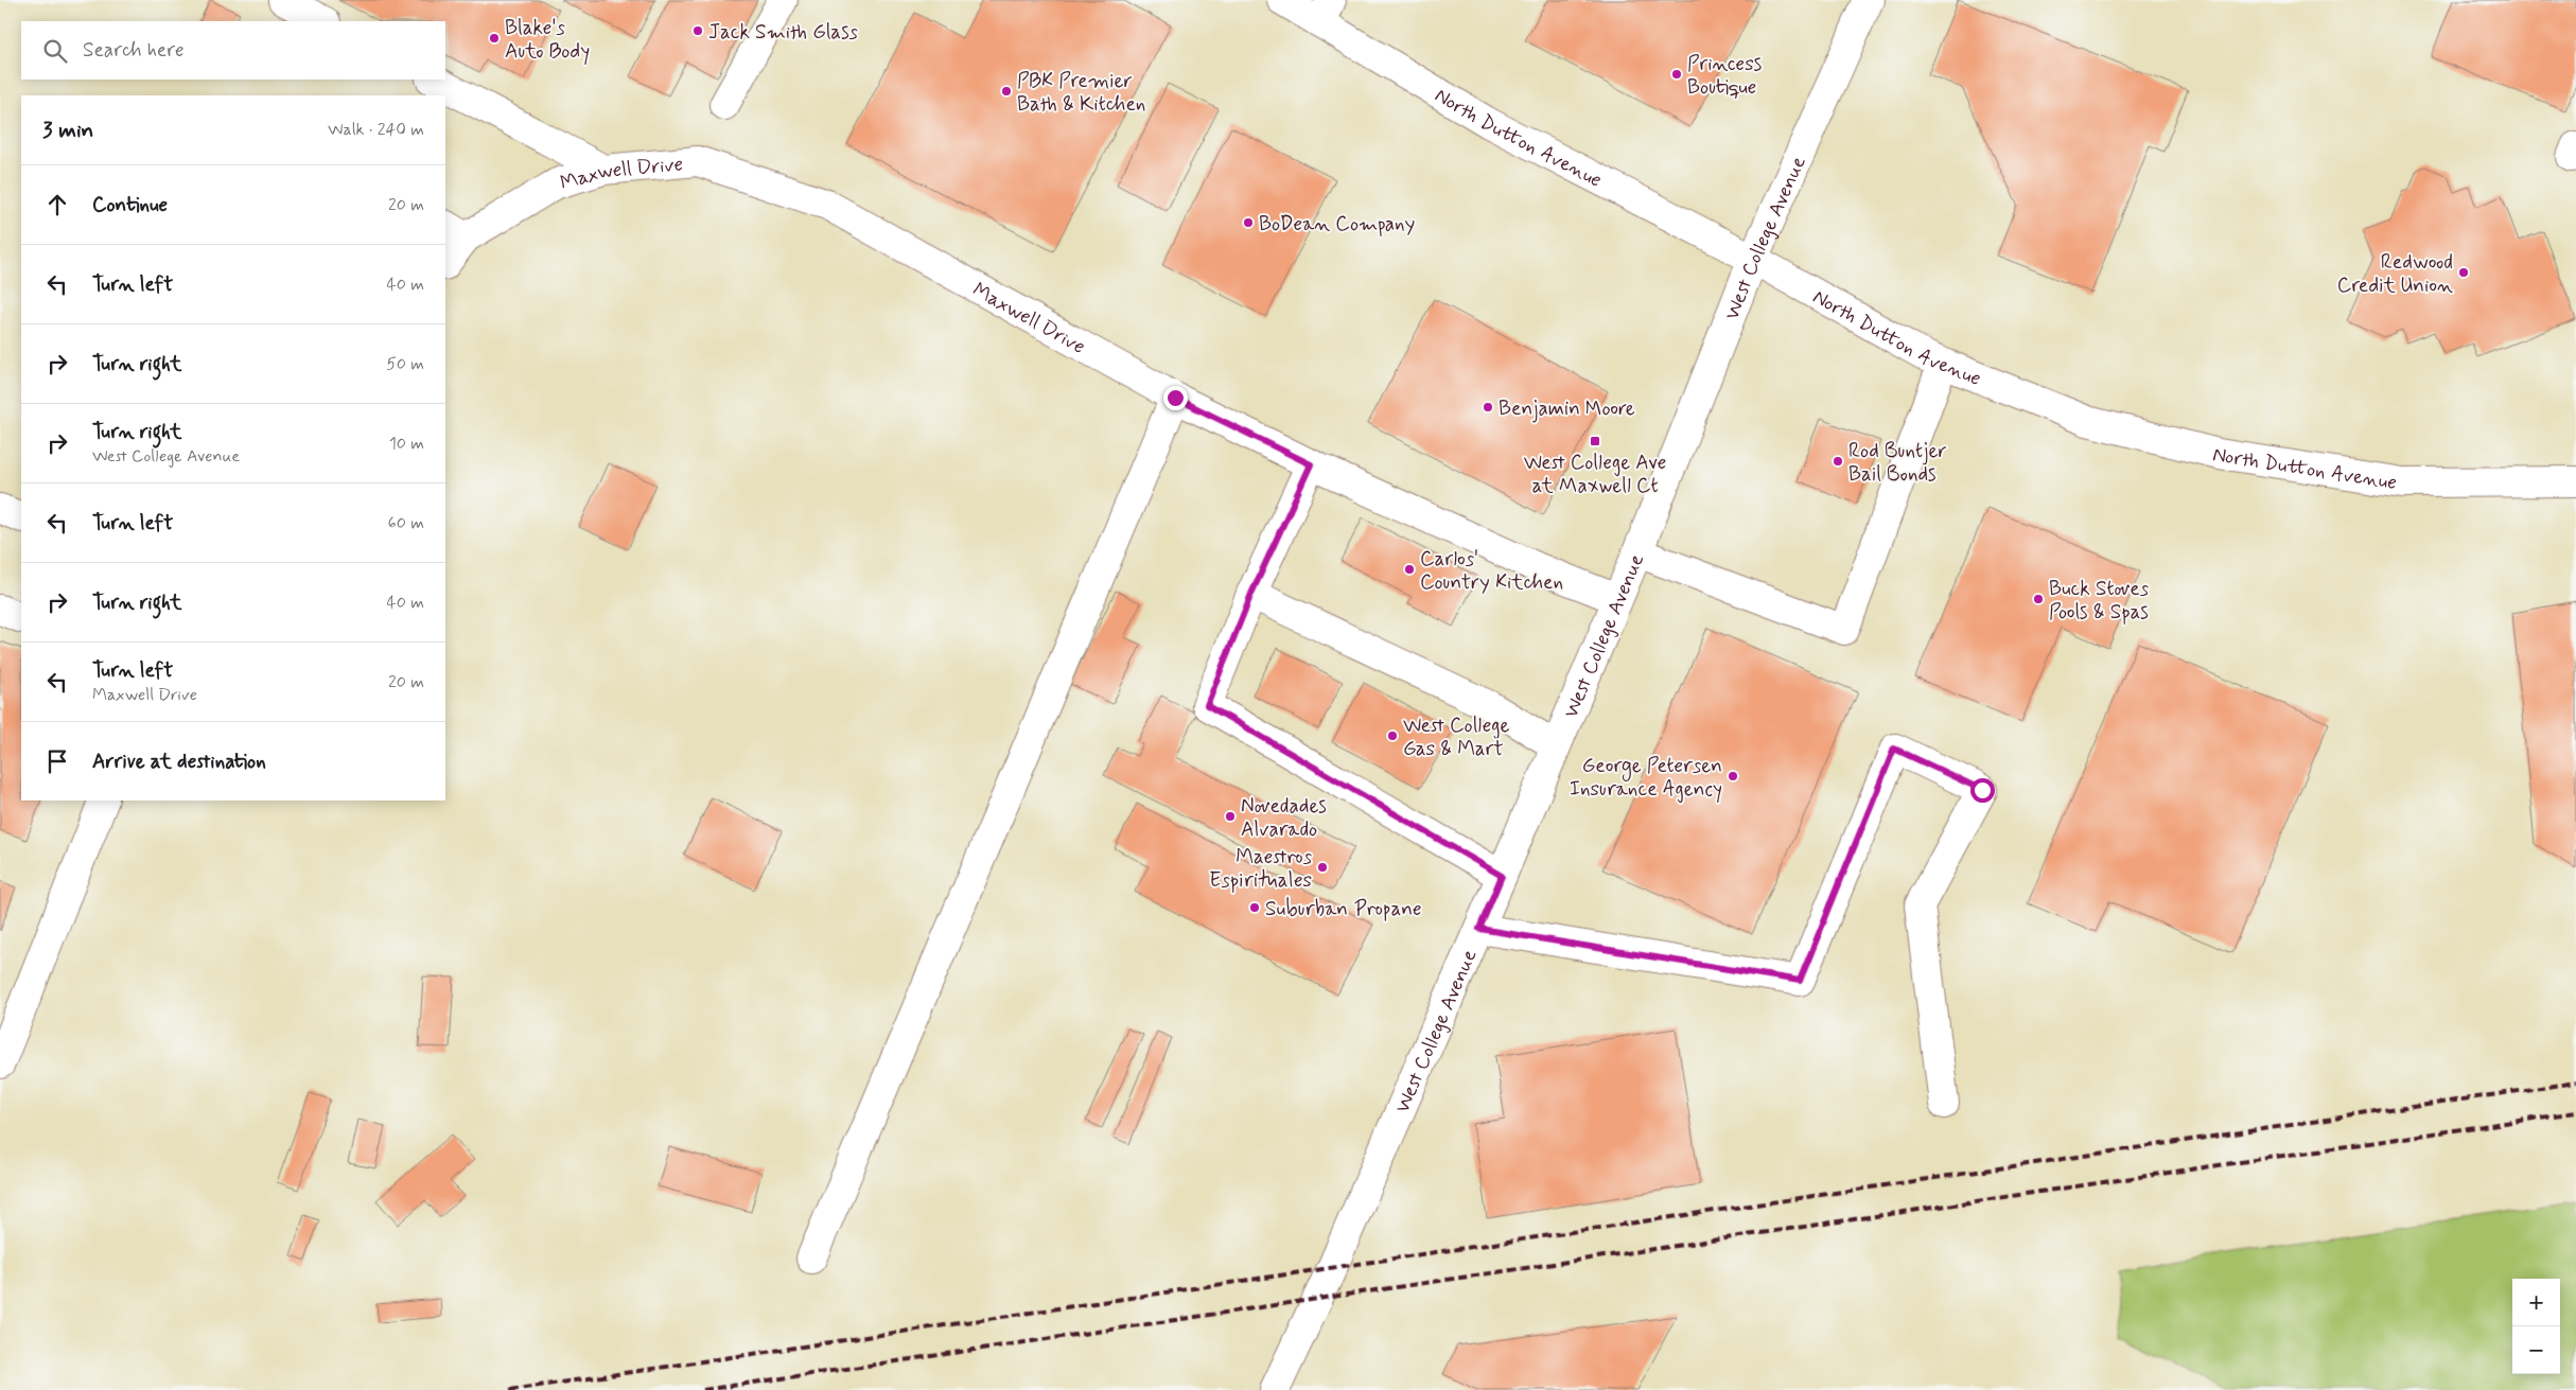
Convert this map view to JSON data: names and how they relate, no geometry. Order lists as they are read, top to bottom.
{
  "streets": {
    "main road": ["North Dutton Avenue", "Maxwell Drive", "West College Avenue"]
  },
  "crossings": [
    ["North Dutton Avenue", "West College Avenue"],
    ["Maxwell Drive", "West College Avenue"]
  ],
  "places": {
    "other": [
      "Jack Smith Glass",
      "Blake's Auto Body",
      "Princess Boutique",
      "PBK Premier Bath & Kitchen",
      "BoDean Company",
      "Redwood Credit Union",
      "Benjamin Moore",
      "Rod Buntjer Bail Bonds",
      "Carlos' Country Kitchen",
      "Buck Stoves Pools & Spas",
      "West College Gas & Mart",
      "George Petersen Insurance Agency",
      "Novedades Alvarado",
      "Maestros Espirituales",
      "Suburban Propane"
    ],
    "transit": ["West College Ave at Maxwell Ct"]
  },
  "page": {
    "search": "Search here",
    "heading": ["3 min", "Walk · 240 m"],
    "list": [
      ["Continue", "20 m"],
      ["Turn left", "40 m"],
      ["Turn right", "50 m"],
      ["Turn right", "West College Avenue", "10 m"],
      ["Turn left", "60 m"],
      ["Turn right", "40 m"],
      ["Turn left", "Maxwell Drive", "20 m"],
      "Arrive at destination"
    ],
    "map_buttons": ["+", "−"]
  }
}
